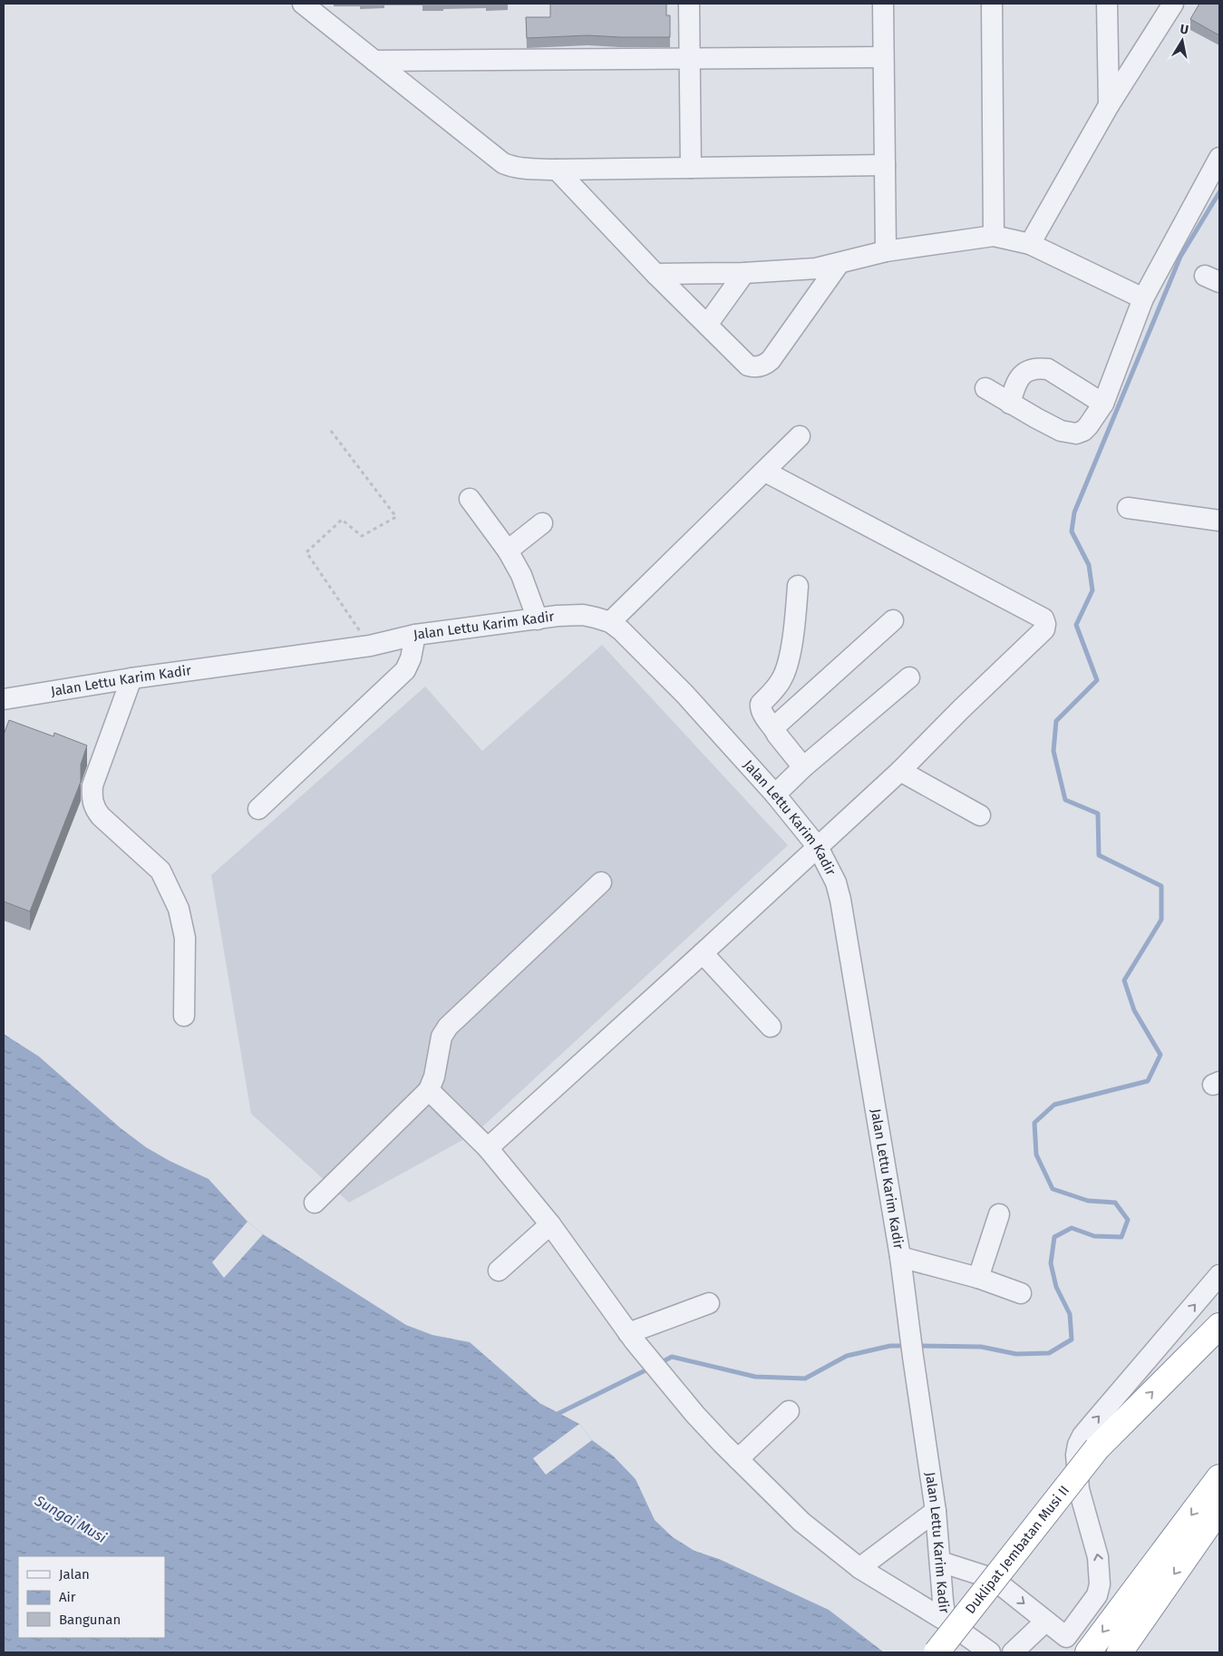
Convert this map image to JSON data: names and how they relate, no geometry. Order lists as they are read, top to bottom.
{
  "streets": {
    "highway": ["Duklipat Jembatan Musi II"],
    "street": ["Jalan Lettu Karim Kadir"]
  },
  "water": ["Sungai Musi"],
  "legend": ["Jalan", "Air", "Bangunan"],
  "north": "top"
}
